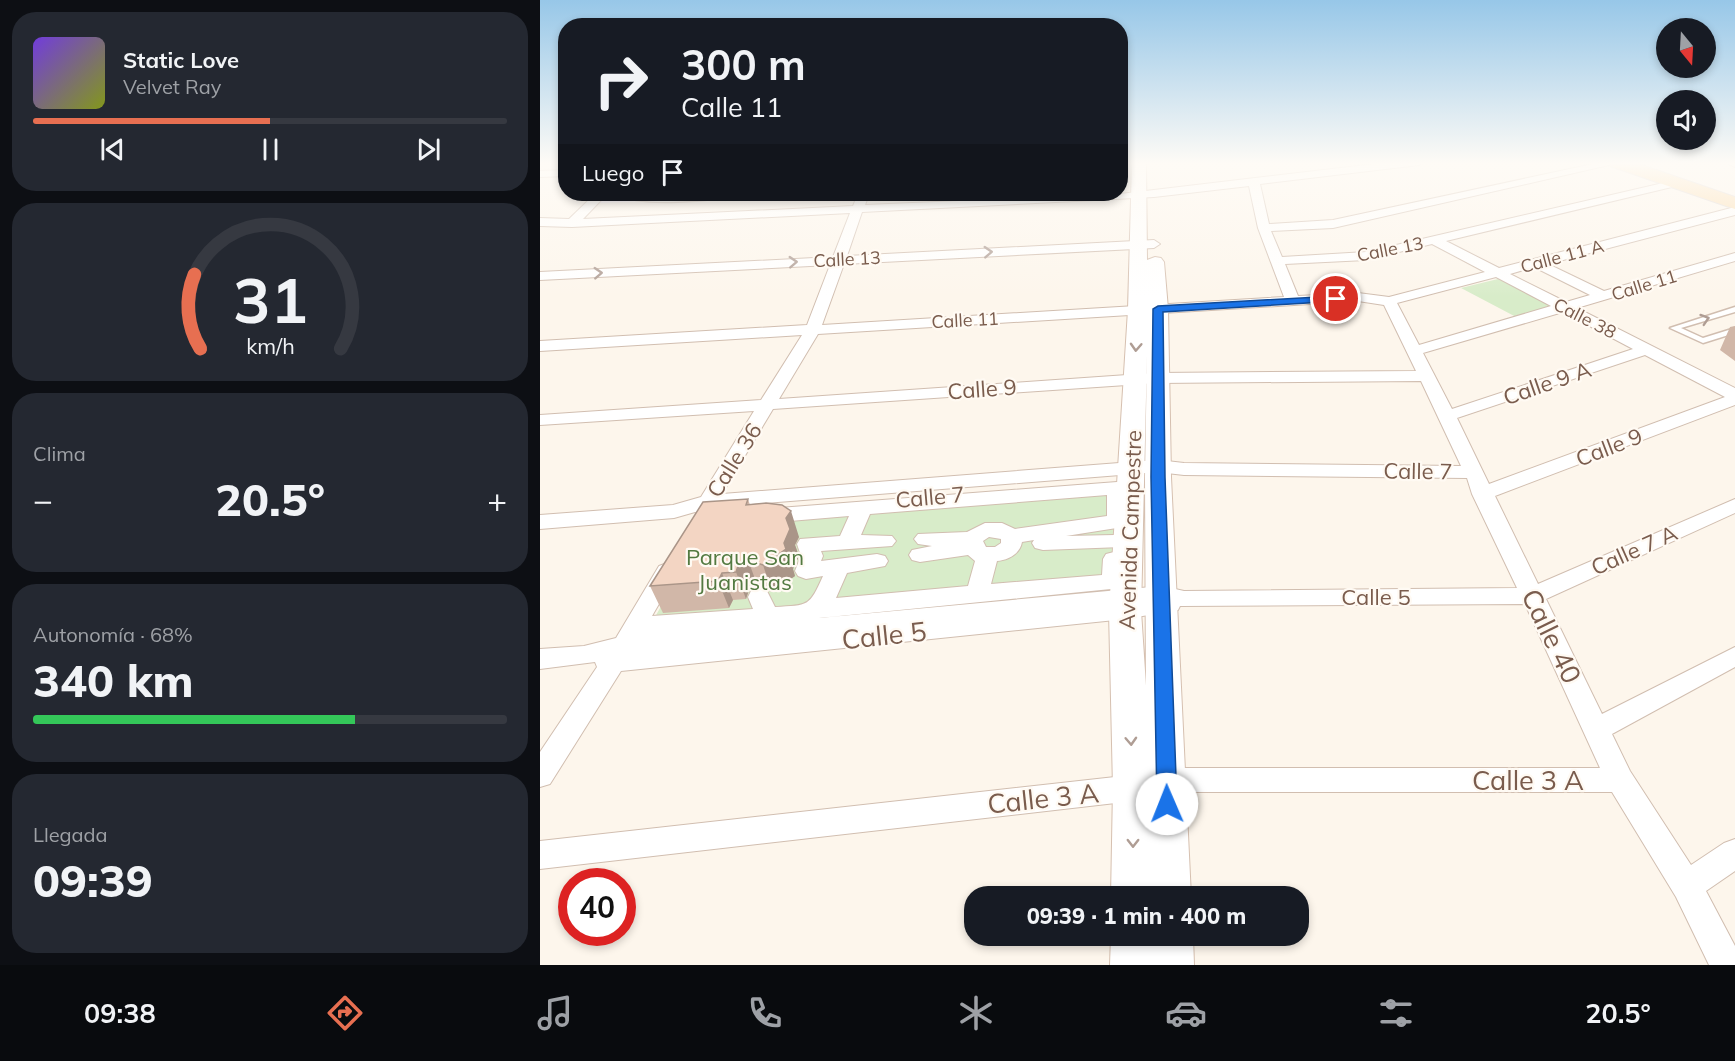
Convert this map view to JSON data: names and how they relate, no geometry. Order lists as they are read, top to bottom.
{
  "streets": {
    "street": [
      "Calle 13",
      "Calle 11 A",
      "Calle 11",
      "Calle 38",
      "Calle 9 A",
      "Calle 9",
      "Calle 36",
      "Calle 7",
      "Avenida Campestre",
      "Calle 7 A",
      "Calle 5",
      "Calle 40",
      "Calle 3 A"
    ]
  },
  "crossings": [
    ["Calle 13", "Calle 38"],
    ["Calle 13", "Calle 36"],
    ["Calle 13", "Avenida Campestre"],
    ["Calle 11 A", "Calle 11"],
    ["Calle 11 A", "Calle 38"],
    ["Calle 11 A", "Calle 40"],
    ["Calle 11", "Calle 38"],
    ["Calle 11", "Calle 36"],
    ["Calle 11", "Avenida Campestre"],
    ["Calle 11", "Calle 40"],
    ["Calle 38", "Calle 9 A"],
    ["Calle 38", "Calle 9"],
    ["Calle 9 A", "Calle 40"],
    ["Calle 9", "Calle 36"],
    ["Calle 9", "Avenida Campestre"],
    ["Calle 9", "Calle 40"],
    ["Calle 36", "Calle 7"],
    ["Calle 7", "Avenida Campestre"],
    ["Calle 7", "Calle 40"],
    ["Avenida Campestre", "Calle 5"],
    ["Avenida Campestre", "Calle 3 A"],
    ["Calle 7 A", "Calle 5"],
    ["Calle 7 A", "Calle 40"],
    ["Calle 5", "Calle 40"],
    ["Calle 40", "Calle 3 A"]
  ],
  "parks": ["Parque San Juanistas"],
  "north": "bottom",
  "page": {
    "turn": ["300 m", "Calle 11"],
    "song": ["Static Love", "Velvet Ray"],
    "then": "Luego",
    "tile": [
      "Clima",
      ["Autonomía · 68%", "340 km"],
      ["Llegada", "09:39"]
    ],
    "heat": ["−", "20.5°", "+"],
    "limit": "40",
    "trip": "09:39 · 1 min · 400 m",
    "tabs": ["09:38", "20.5°"],
    "gauge": ["31", "km/h"]
  }
}
